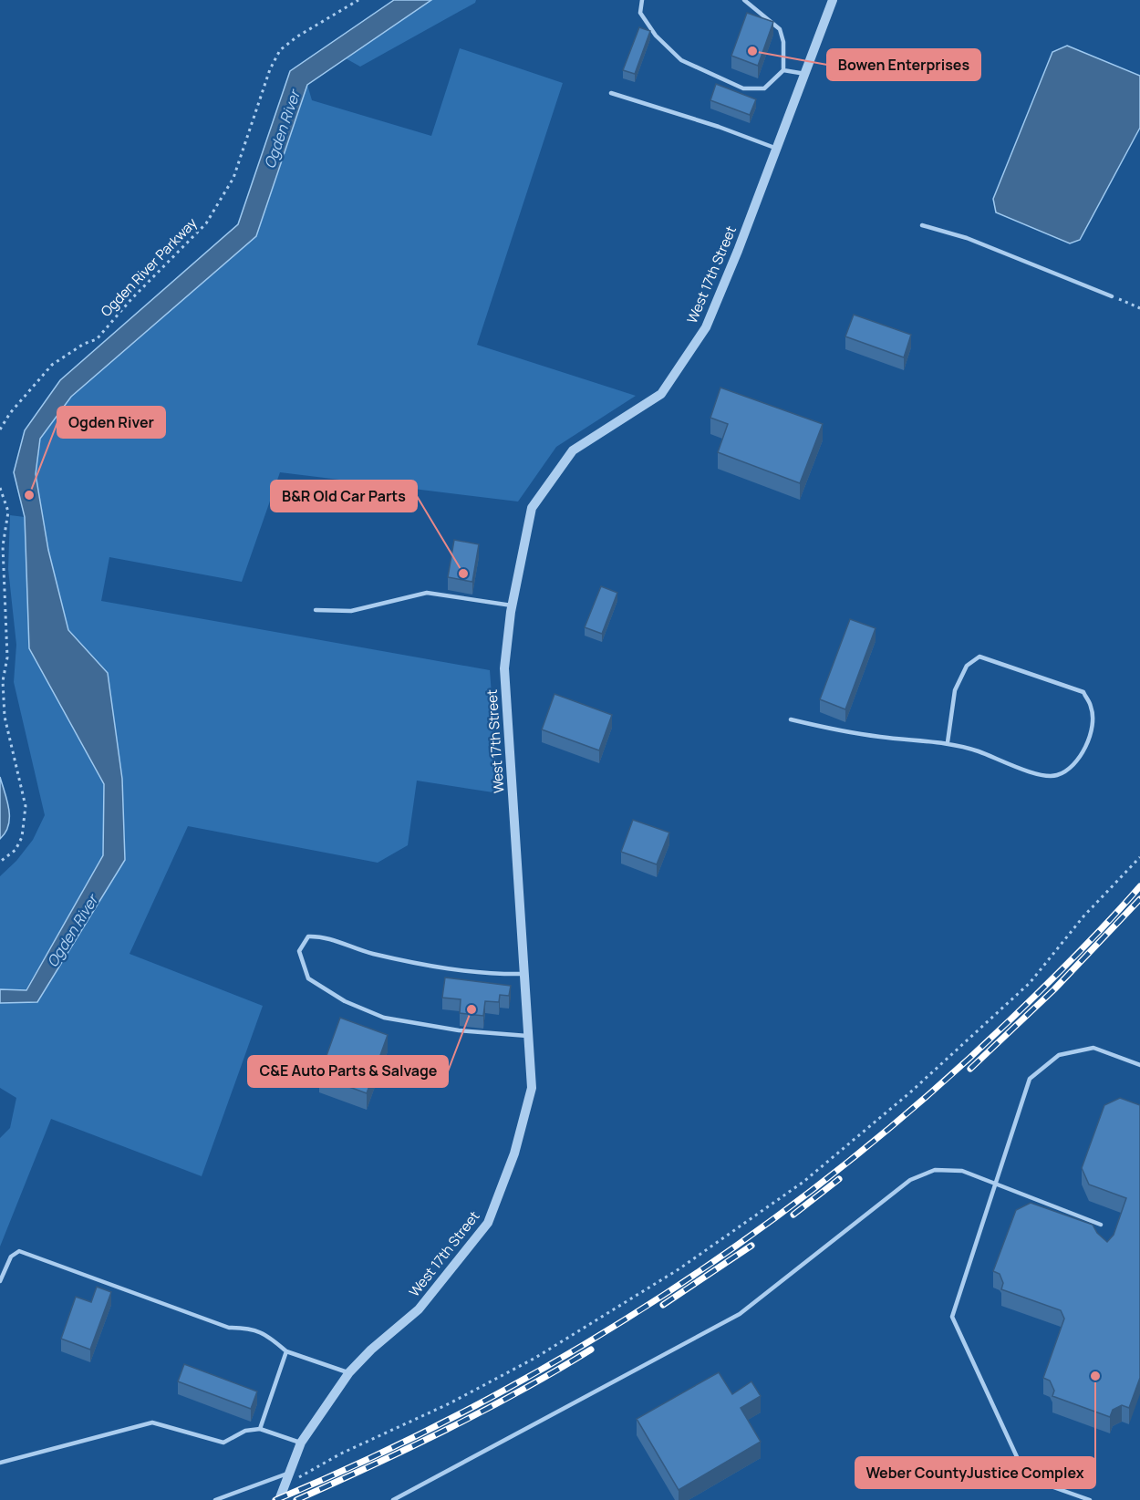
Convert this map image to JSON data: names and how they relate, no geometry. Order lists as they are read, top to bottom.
{
  "streets": {
    "street": ["West 17th Street"],
    "path": ["Ogden River Parkway"]
  },
  "water": ["Ogden River"],
  "places": [
    "Bowen Enterprises",
    "Ogden River",
    "B&R Old Car Parts",
    "C&E Auto Parts & Salvage",
    "Weber CountyJustice Complex"
  ]
}
